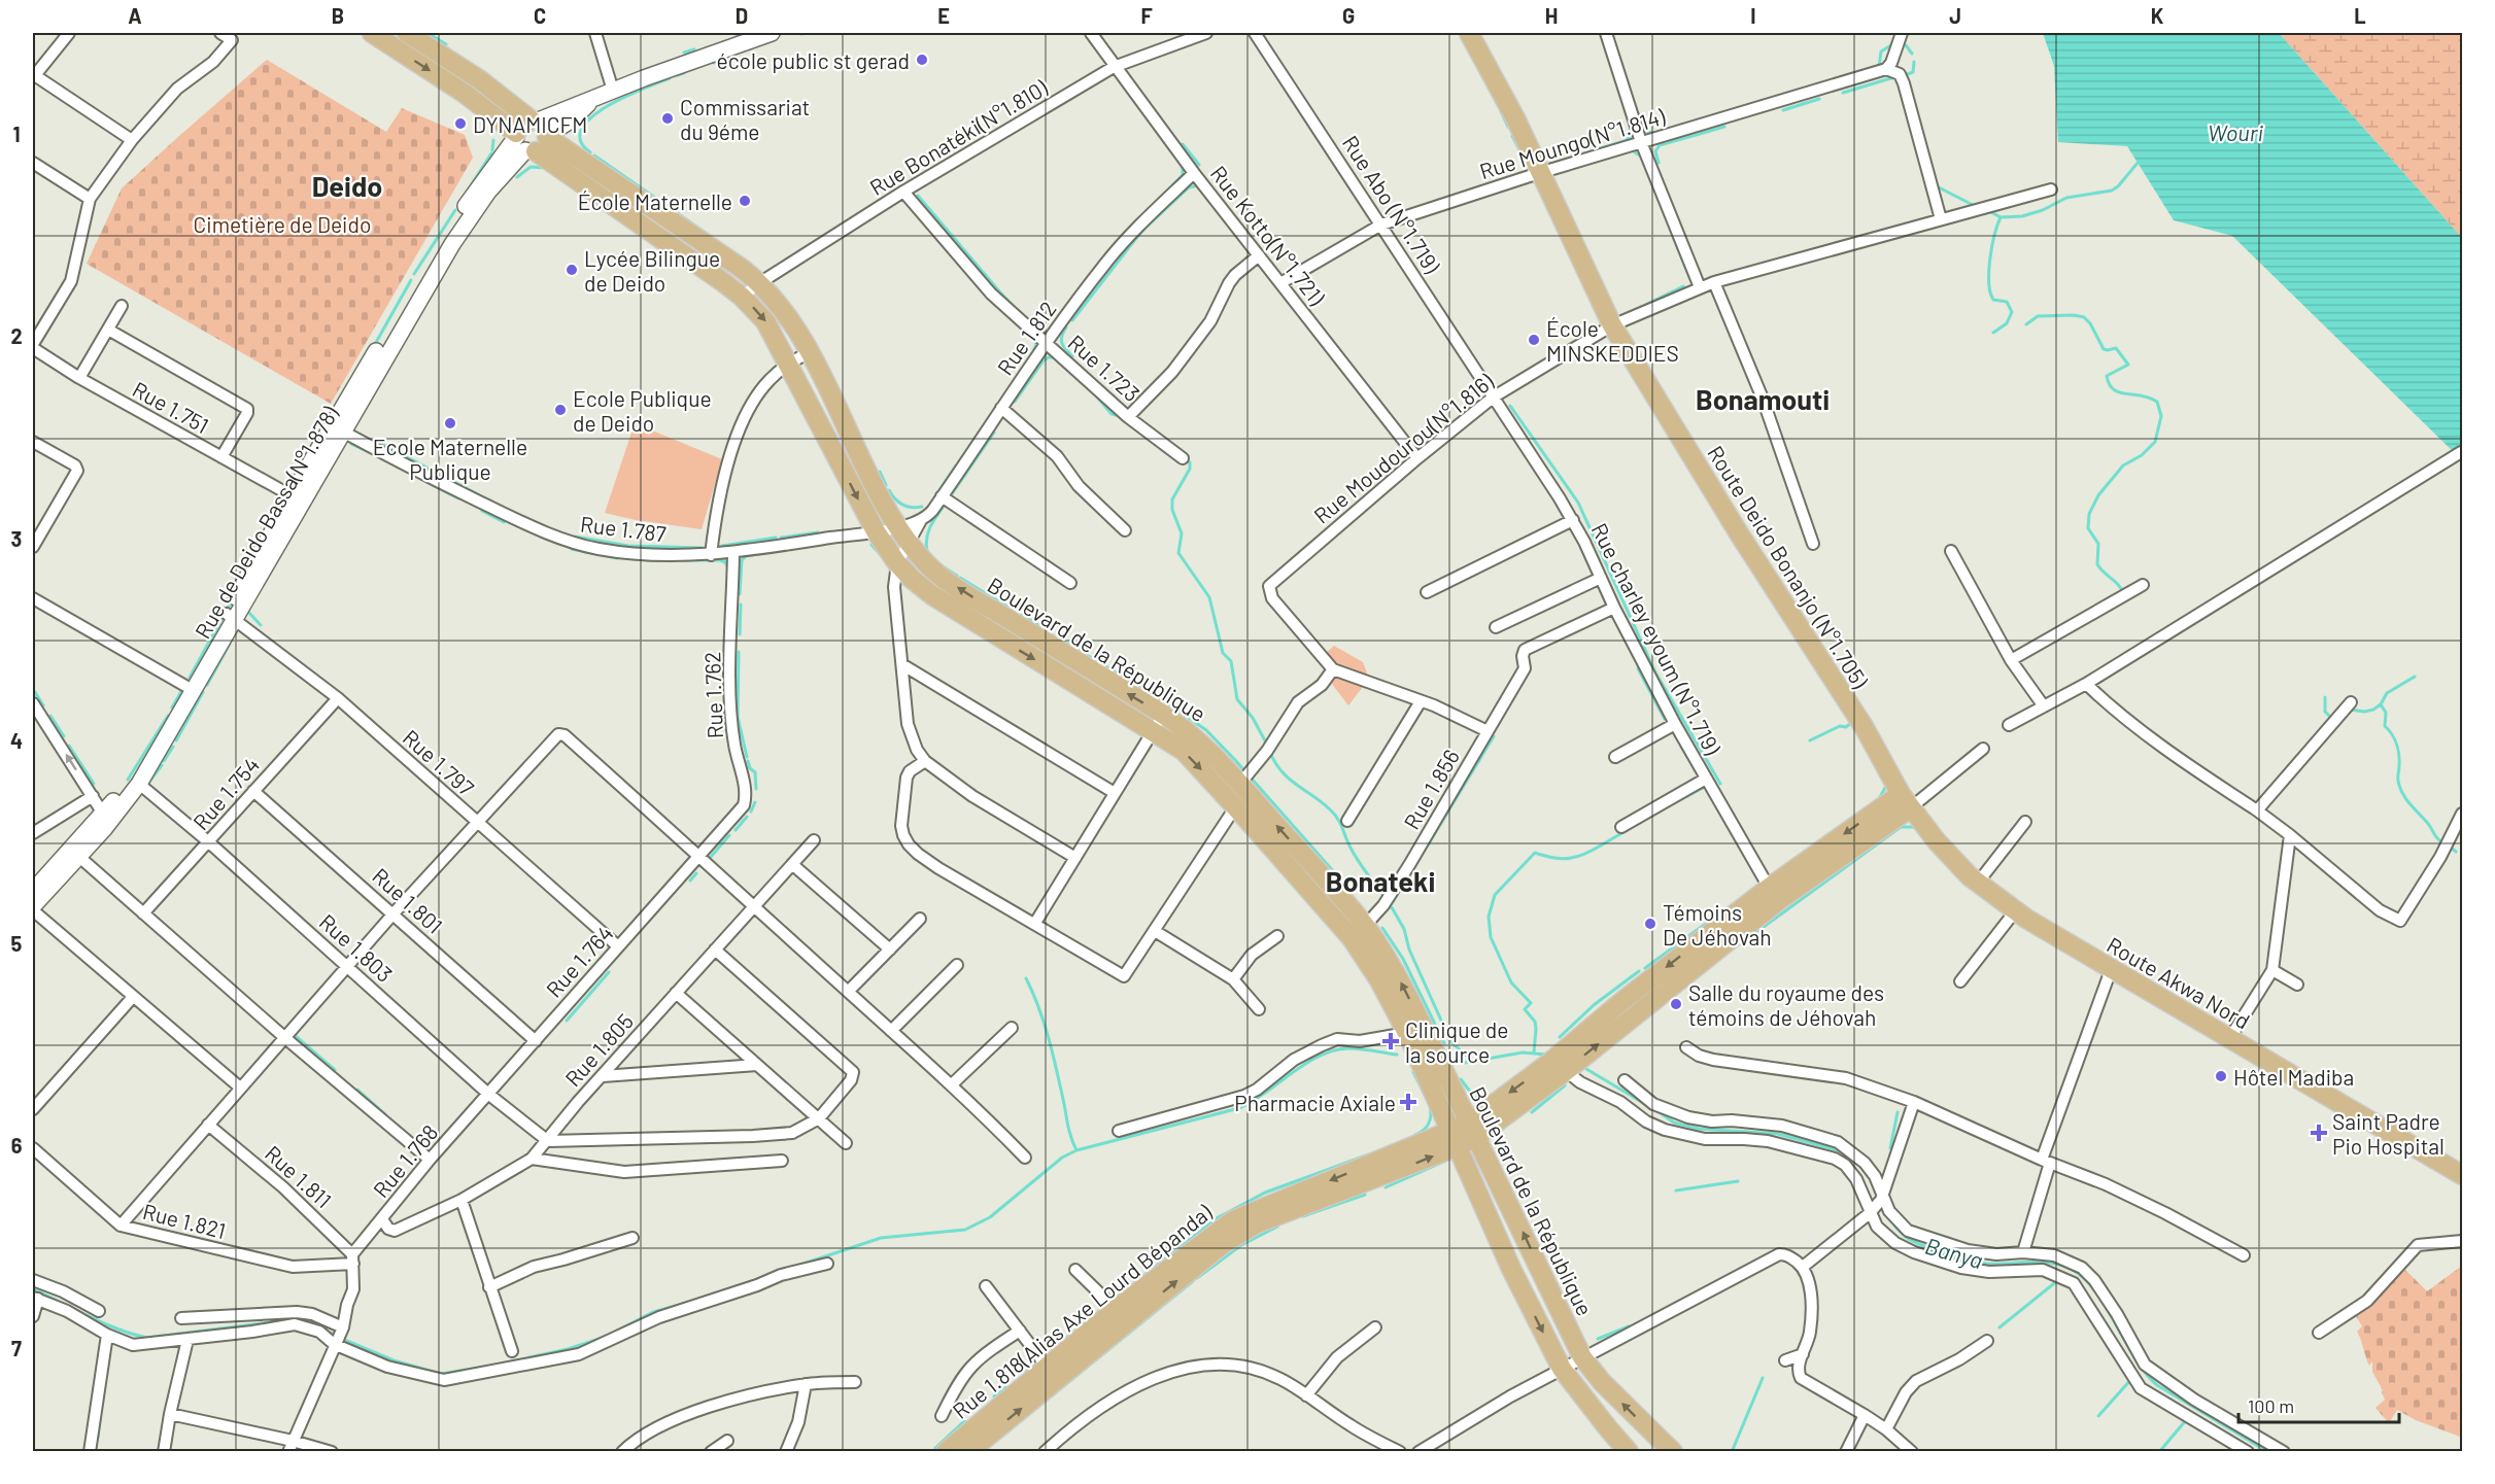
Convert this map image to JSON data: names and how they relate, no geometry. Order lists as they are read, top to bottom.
{
  "streets": {
    "main road": [
      "Rue de Deido Bassa(N°1.878)",
      "Route Deido Bonanjo (N°1.705)",
      "Boulevard de la République",
      "Route Akwa Nord",
      "Rue 1.818(Alias Axe Lourd Bépanda)"
    ],
    "street": [
      "Rue Bonatéki(N°1.810)",
      "Rue Moungo(N°1.814)",
      "Rue Abo (N°1.719)",
      "Rue Kotto(N°1.721)",
      "Rue 1.812",
      "Rue 1.723",
      "Rue 1.751",
      "Rue Moudourou(N°1.816)",
      "Rue 1.787",
      "Rue charley eyoum (N°1.719)",
      "Rue 1.762",
      "Rue 1.797",
      "Rue 1.856",
      "Rue 1.754",
      "Rue 1.801",
      "Rue 1.803",
      "Rue 1.764",
      "Rue 1.805",
      "Rue 1.768",
      "Rue 1.811",
      "Rue 1.821"
    ]
  },
  "crossings": [
    ["Rue Bonatéki(N°1.810)", "Rue Kotto(N°1.721)"],
    ["Rue Bonatéki(N°1.810)", "Rue 1.723"],
    ["Rue Bonatéki(N°1.810)", "Boulevard de la République"],
    ["Rue Moungo(N°1.814)", "Rue Abo (N°1.719)"],
    ["Rue Moungo(N°1.814)", "Rue Kotto(N°1.721)"],
    ["Rue Moungo(N°1.814)", "Route Deido Bonanjo (N°1.705)"],
    ["Rue Abo (N°1.719)", "Rue Moudourou(N°1.816)"],
    ["Rue Abo (N°1.719)", "Rue charley eyoum (N°1.719)"],
    ["Rue Kotto(N°1.721)", "Rue 1.812"],
    ["Rue Kotto(N°1.721)", "Rue Moudourou(N°1.816)"],
    ["Rue 1.812", "Rue 1.723"],
    ["Rue 1.812", "Boulevard de la République"],
    ["Rue 1.751", "Rue de Deido Bassa(N°1.878)"],
    ["Rue Moudourou(N°1.816)", "Route Deido Bonanjo (N°1.705)"],
    ["Rue Moudourou(N°1.816)", "Rue charley eyoum (N°1.719)"],
    ["Rue de Deido Bassa(N°1.878)", "Rue 1.787"],
    ["Rue de Deido Bassa(N°1.878)", "Boulevard de la République"],
    ["Rue de Deido Bassa(N°1.878)", "Rue 1.797"],
    ["Rue de Deido Bassa(N°1.878)", "Rue 1.803"],
    ["Rue 1.787", "Boulevard de la République"],
    ["Rue 1.787", "Rue 1.762"],
    ["Route Deido Bonanjo (N°1.705)", "Route Akwa Nord"],
    ["Route Deido Bonanjo (N°1.705)", "Rue 1.818(Alias Axe Lourd Bépanda)"],
    ["Rue charley eyoum (N°1.719)", "Rue 1.856"],
    ["Rue charley eyoum (N°1.719)", "Rue 1.818(Alias Axe Lourd Bépanda)"],
    ["Boulevard de la République", "Rue 1.856"],
    ["Boulevard de la République", "Rue 1.818(Alias Axe Lourd Bépanda)"],
    ["Rue 1.762", "Rue 1.764"],
    ["Rue 1.797", "Rue 1.754"],
    ["Rue 1.797", "Rue 1.764"],
    ["Rue 1.754", "Rue 1.801"],
    ["Rue 1.754", "Rue 1.803"],
    ["Rue 1.801", "Rue 1.764"],
    ["Rue 1.803", "Rue 1.764"],
    ["Rue 1.803", "Rue 1.805"],
    ["Rue 1.803", "Rue 1.768"],
    ["Rue 1.764", "Rue 1.768"],
    ["Route Akwa Nord", "Rue 1.818(Alias Axe Lourd Bépanda)"],
    ["Rue 1.805", "Rue 1.768"],
    ["Rue 1.768", "Rue 1.811"],
    ["Rue 1.768", "Rue 1.821"],
    ["Rue 1.811", "Rue 1.821"]
  ],
  "districts": ["Deido", "Bonamouti", "Bonateki"],
  "water": ["Wouri", "Banya"],
  "parks": ["Cimetière de Deido"],
  "places": {
    "other": [
      "école public st gerad",
      "Commissariat du 9éme",
      "DYNAMICFM",
      "École Maternelle",
      "Lycée Bilingue de Deido",
      "École MINSKEDDIES",
      "Ecole Publique de Deido",
      "Ecole Maternelle Publique",
      "Témoins De Jéhovah",
      "Salle du royaume des témoins de Jéhovah",
      "Hôtel Madiba"
    ],
    "health": ["Clinique de la source", "Pharmacie Axiale", "Saint Padre Pio Hospital"]
  },
  "scale_bar": "100 m",
  "grid": {
    "columns": [
      "A",
      "B",
      "C",
      "D",
      "E",
      "F",
      "G",
      "H",
      "I",
      "J",
      "K",
      "L"
    ],
    "rows": [
      "1",
      "2",
      "3",
      "4",
      "5",
      "6",
      "7"
    ]
  }
}
